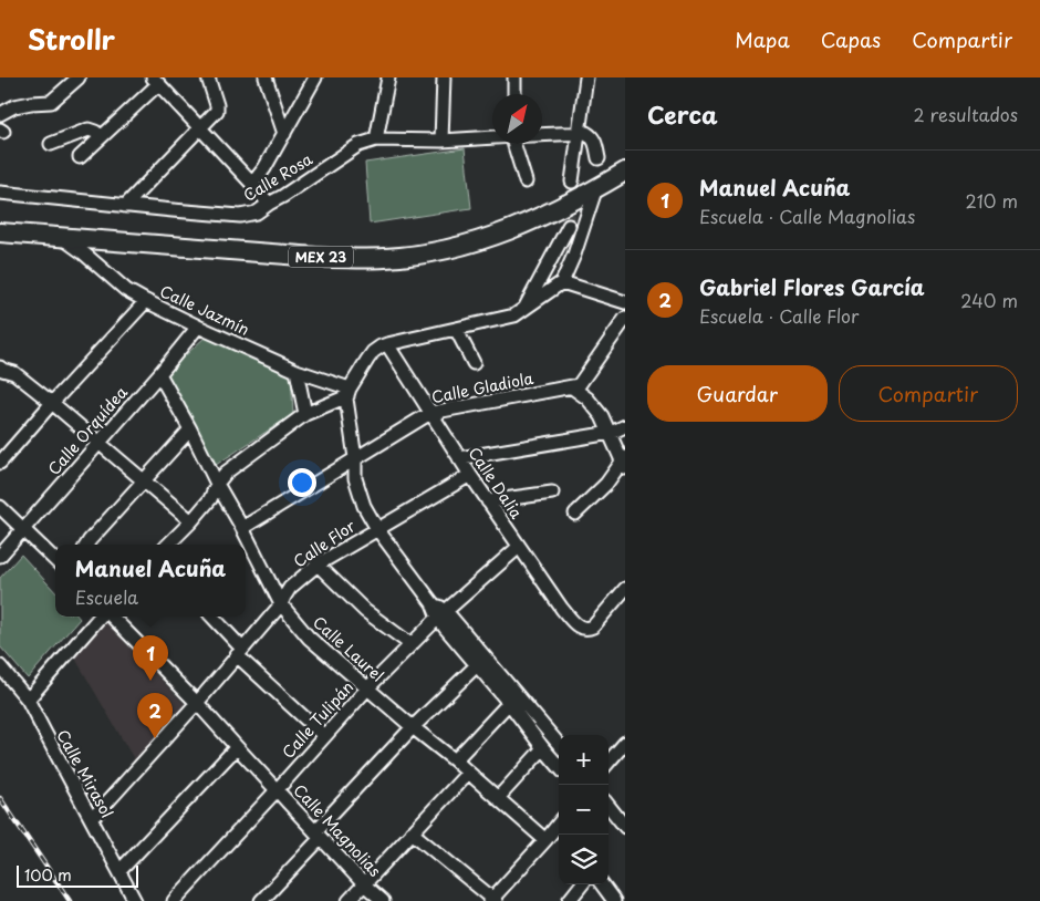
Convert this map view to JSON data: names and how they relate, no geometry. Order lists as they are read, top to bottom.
{
  "streets": {
    "highway": ["MEX 23"],
    "street": [
      "Calle Rosa",
      "Calle Jazmín",
      "Calle Gladiola",
      "Calle Orquídea",
      "Calle Dalia",
      "Calle Flor",
      "Calle Laurel",
      "Calle Tulipán",
      "Calle Mirasol",
      "Calle Magnolias"
    ]
  },
  "crossings": [
    ["MEX 23", "Calle Jazmín"],
    ["Calle Jazmín", "Calle Orquídea"],
    ["Calle Gladiola", "Calle Dalia"],
    ["Calle Gladiola", "Calle Laurel"],
    ["Calle Orquídea", "Calle Laurel"],
    ["Calle Dalia", "Calle Flor"],
    ["Calle Dalia", "Calle Tulipán"],
    ["Calle Flor", "Calle Laurel"],
    ["Calle Flor", "Calle Mirasol"],
    ["Calle Flor", "Calle Magnolias"],
    ["Calle Laurel", "Calle Tulipán"],
    ["Calle Tulipán", "Calle Magnolias"]
  ],
  "scale_bar": "100 m",
  "north": "top right",
  "page": {
    "header": "Strollr",
    "nav": ["Mapa", "Capas", "Compartir"],
    "heading": ["Cerca", "2 resultados"],
    "list": [
      {
        "mark": "1",
        "name": "Manuel Acuña",
        "note": "Escuela · Calle Magnolias",
        "value": "210 m"
      },
      {
        "mark": "2",
        "name": "Gabriel Flores García",
        "note": "Escuela · Calle Flor",
        "value": "240 m"
      }
    ],
    "buttons": ["Guardar", "Compartir"],
    "popup": ["Manuel Acuña", "Escuela"],
    "pins": ["1", "2"],
    "map_buttons": ["+", "−"],
    "scale": "100 m"
  }
}
